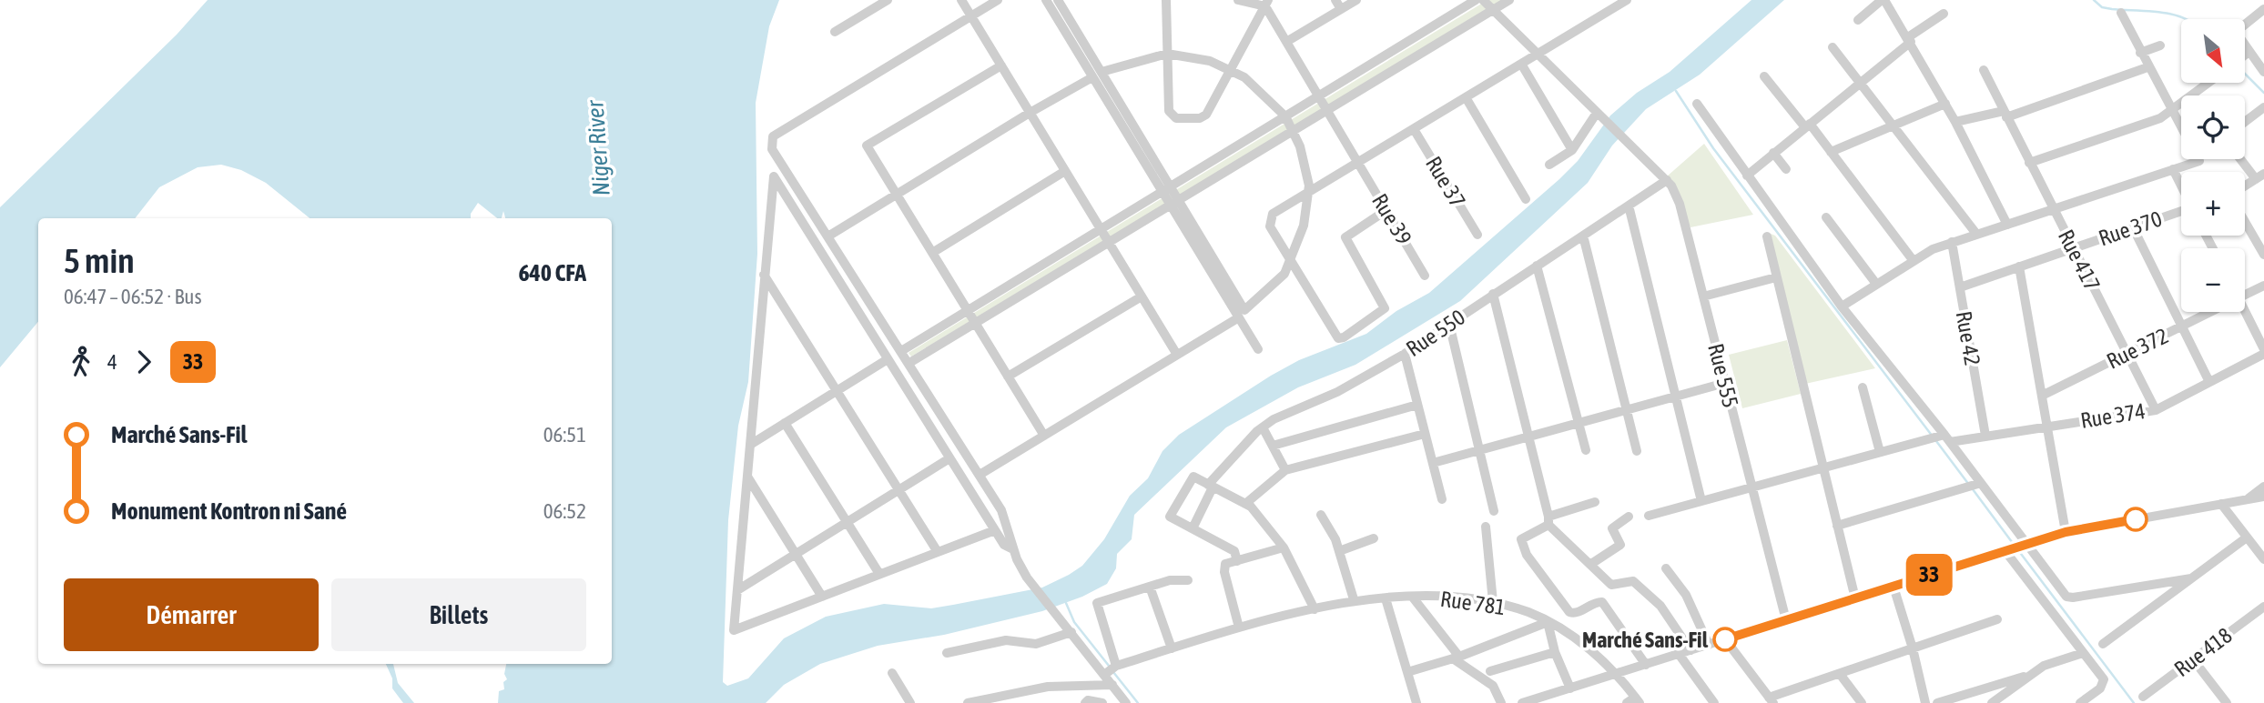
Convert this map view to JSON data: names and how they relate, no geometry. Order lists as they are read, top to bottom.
{
  "streets": {
    "street": [
      "Rue 37",
      "Rue 39",
      "Rue 370",
      "Rue 417",
      "Rue 550",
      "Rue 42",
      "Rue 372",
      "Rue 555",
      "Rue 374",
      "Rue 781",
      "Rue 418"
    ]
  },
  "crossings": [
    ["Rue 370", "Rue 417"],
    ["Rue 370", "Rue 42"],
    ["Rue 417", "Rue 372"],
    ["Rue 417", "Rue 374"],
    ["Rue 550", "Rue 555"],
    ["Rue 42", "Rue 374"],
    ["Rue 555", "Rue 374"]
  ],
  "water": ["Niger River"],
  "places": ["Marché Sans-Fil"],
  "lines": ["bus line 33"],
  "north": "bottom right",
  "page": {
    "on_map": "33",
    "map_buttons": ["+", "−"],
    "heading": ["5 min", "06:47 – 06:52 · Bus", "640 CFA"],
    "legs": ["4", "33"],
    "list": [
      {
        "name": "Marché Sans-Fil",
        "value": "06:51"
      },
      {
        "name": "Monument Kontron ni Sané",
        "value": "06:52"
      }
    ],
    "buttons": ["Démarrer", "Billets"]
  }
}
